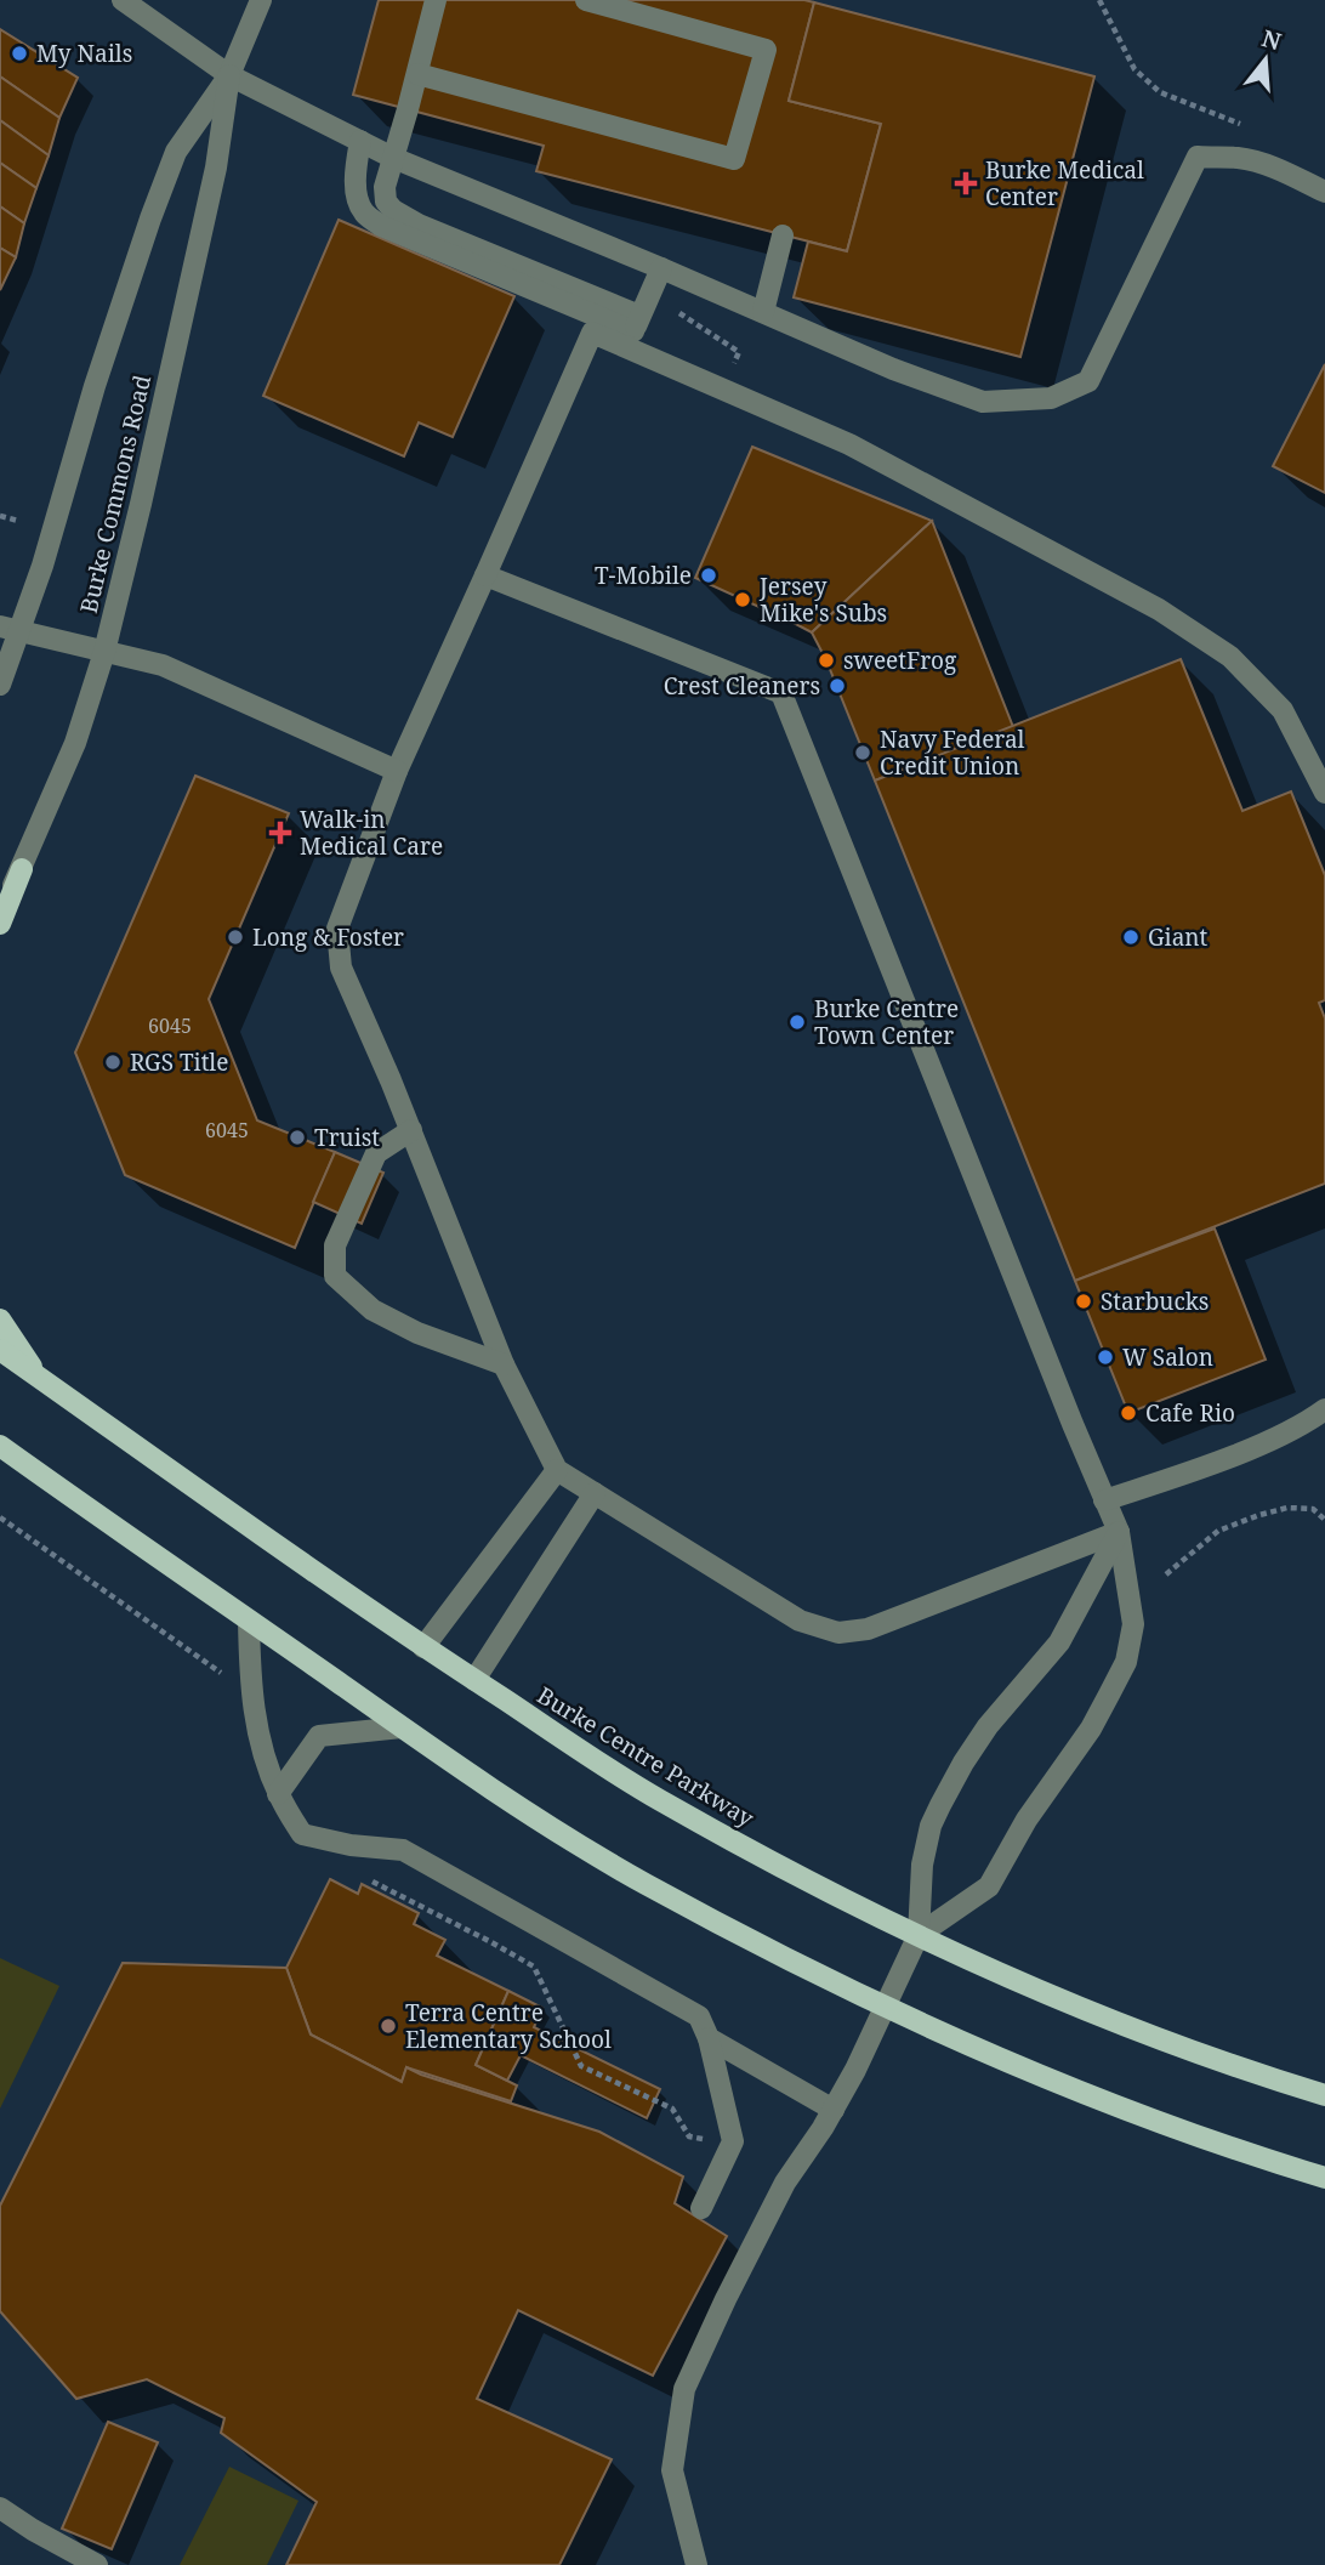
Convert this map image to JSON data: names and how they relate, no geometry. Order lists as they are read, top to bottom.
{
  "streets": {
    "main road": ["Burke Centre Parkway"],
    "street": ["Burke Commons Road"]
  },
  "places": {
    "other": [
      "My Nails",
      "T-Mobile",
      "Jersey Mike's Subs",
      "sweetFrog",
      "Crest Cleaners",
      "Navy Federal Credit Union",
      "Long & Foster",
      "Giant",
      "Burke Centre Town Center",
      "RGS Title",
      "Truist",
      "Starbucks",
      "W Salon",
      "Cafe Rio",
      "Terra Centre Elementary School"
    ],
    "health": ["Burke Medical Center", "Walk-in Medical Care"]
  },
  "house_numbers": ["6045", "6045"],
  "north": "top"
}
